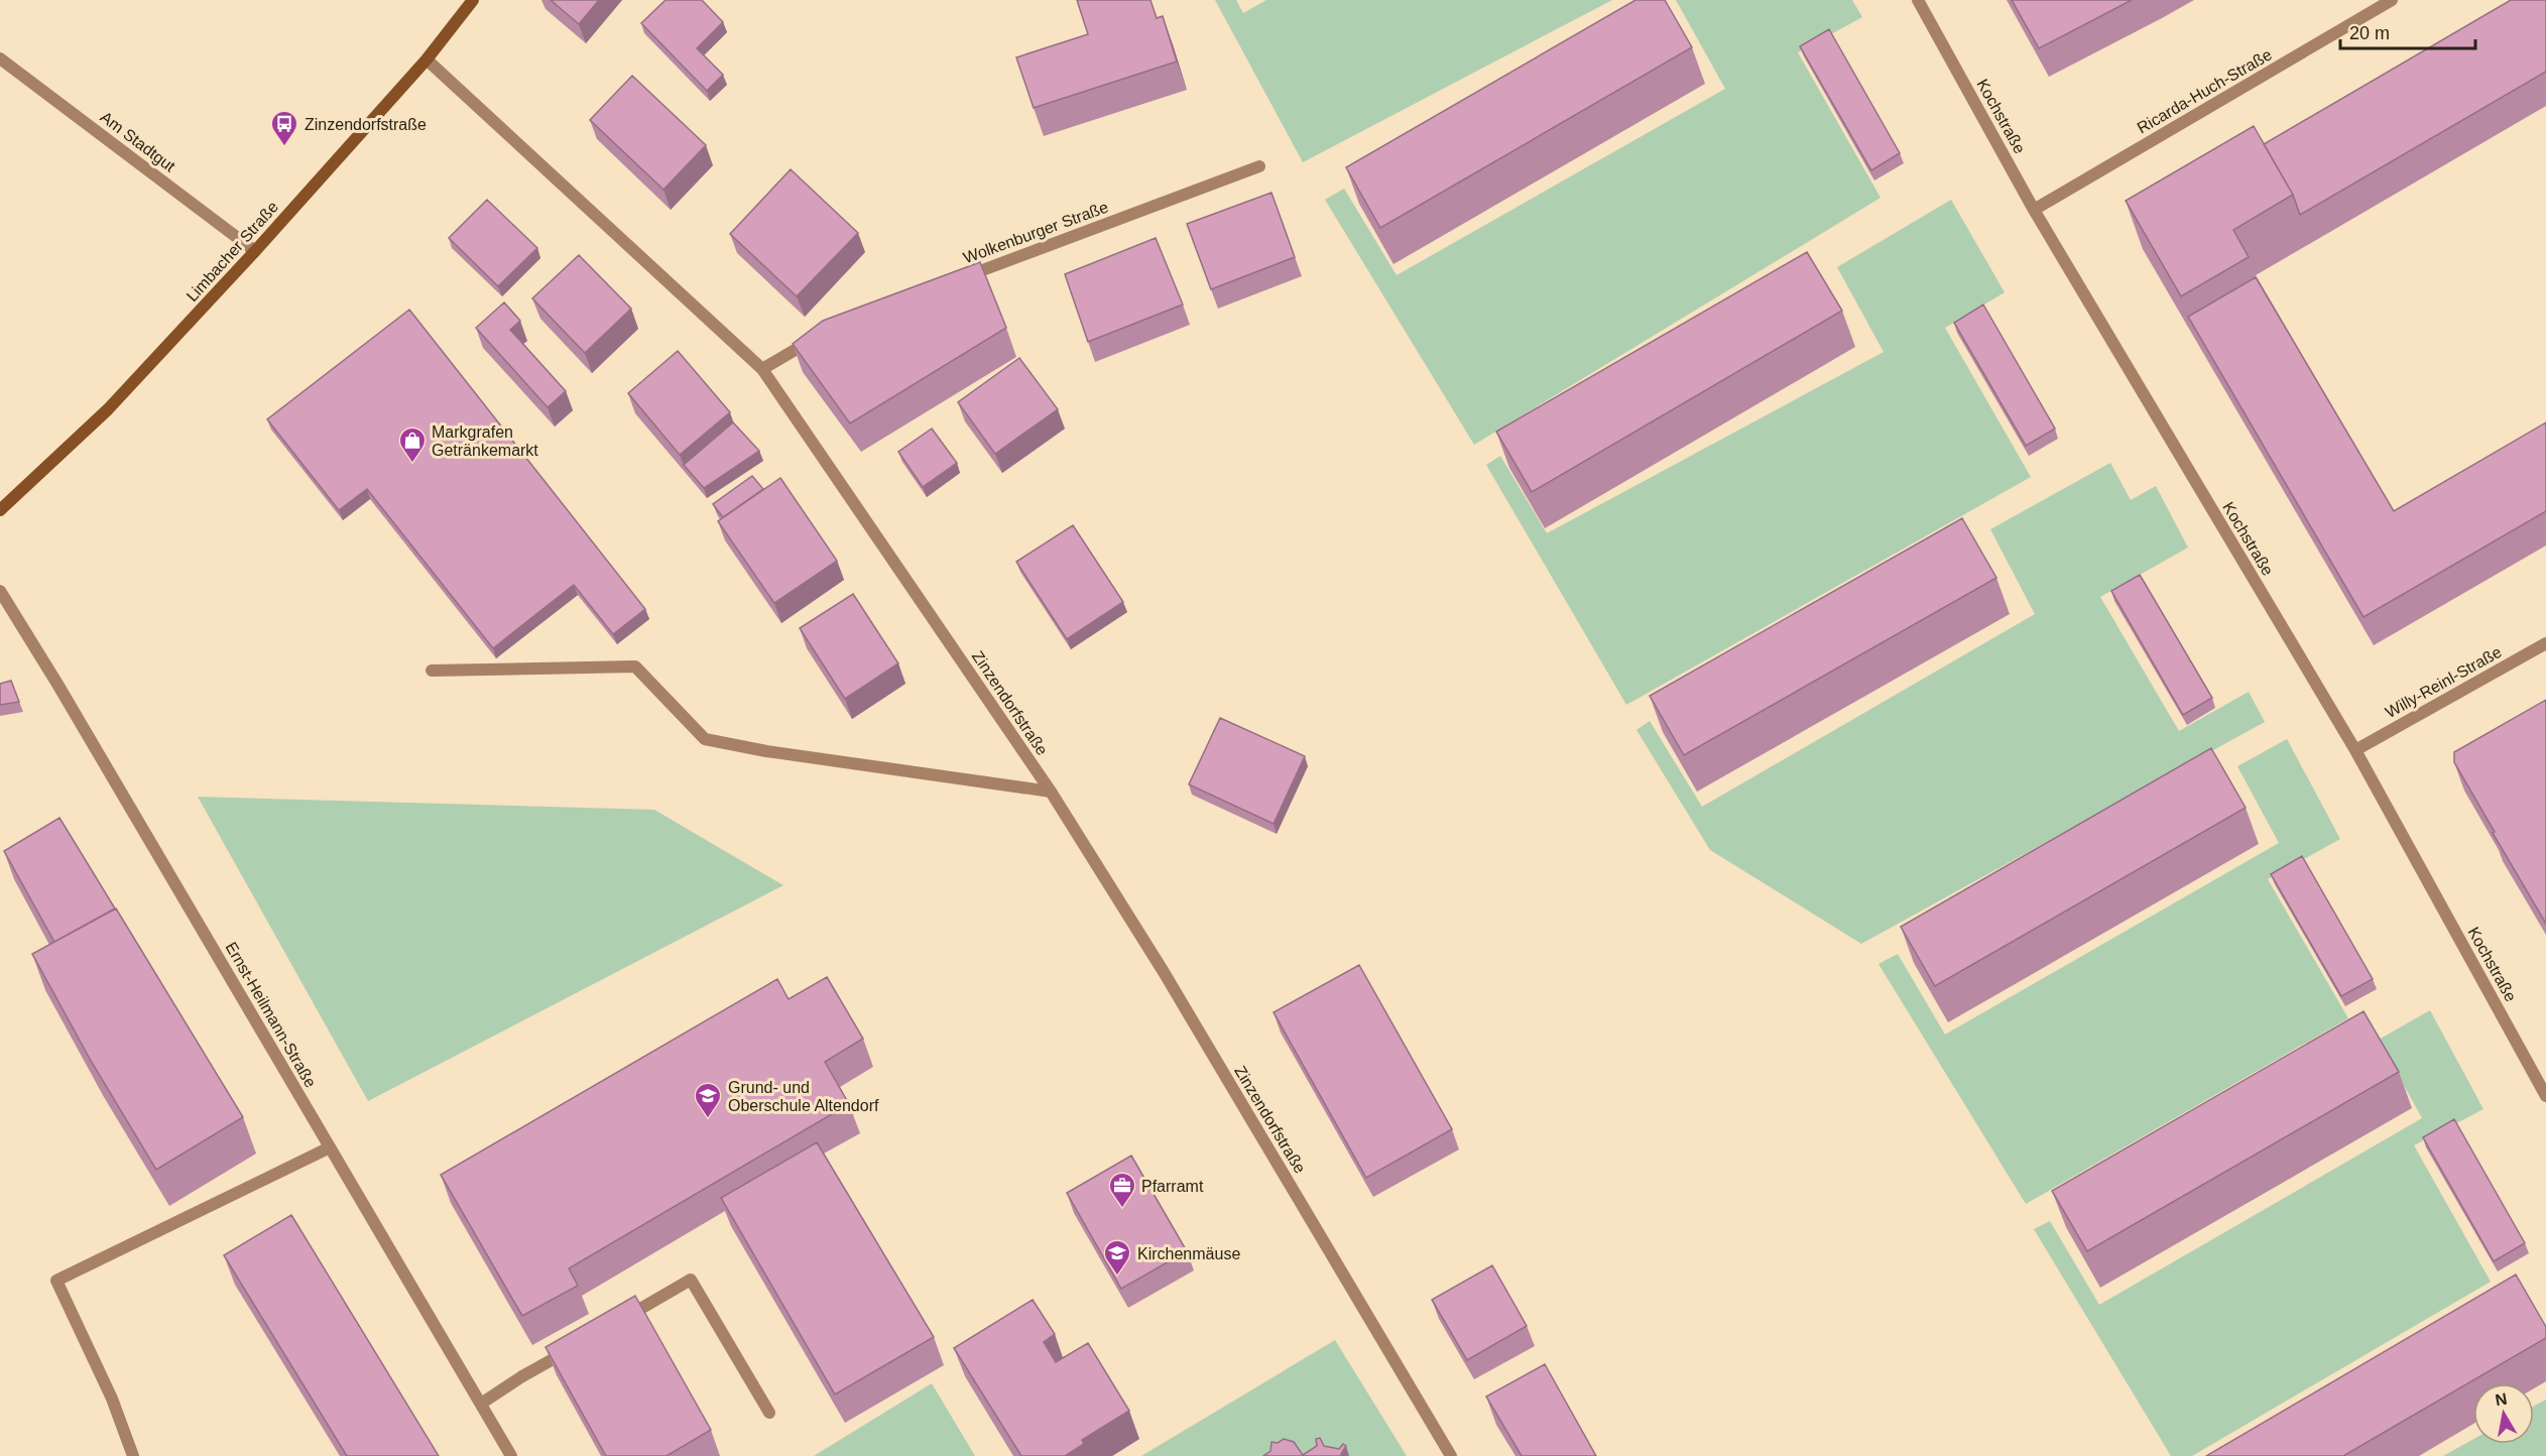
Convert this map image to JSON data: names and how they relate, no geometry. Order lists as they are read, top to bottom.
{
  "streets": {
    "main road": ["Limbacher Straße"],
    "street": [
      "Ricarda-Huch-Straße",
      "Kochstraße",
      "Am Stadtgut",
      "Wolkenburger Straße",
      "Willy-Reinl-Straße",
      "Zinzendorfstraße",
      "Ernst-Heilmann-Straße"
    ]
  },
  "crossings": [
    ["Ricarda-Huch-Straße", "Kochstraße"],
    ["Kochstraße", "Willy-Reinl-Straße"],
    ["Am Stadtgut", "Limbacher Straße"],
    ["Limbacher Straße", "Zinzendorfstraße"]
  ],
  "places": {
    "bus stop": ["Zinzendorfstraße"],
    "shop": ["Markgrafen Getränkemarkt"],
    "school or university": ["Grund- und Oberschule Altendorf", "Kirchenmäuse"],
    "office": ["Pfarramt"]
  },
  "scale_bar": "20 m",
  "north": "top"
}
